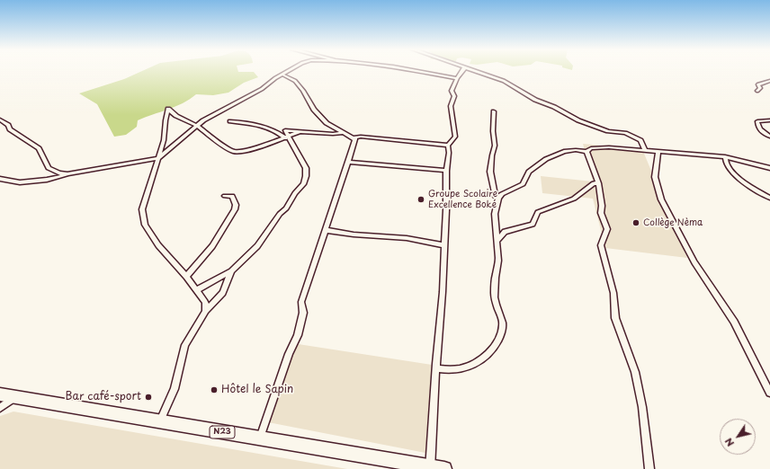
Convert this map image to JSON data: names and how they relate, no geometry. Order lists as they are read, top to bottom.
{
  "streets": {
    "highway": ["N23"]
  },
  "places": [
    "Groupe Scolaire Excellence Boké",
    "Collège Nèma",
    "Hôtel le Sapin",
    "Bar café-sport"
  ],
  "north": "bottom left"
}
